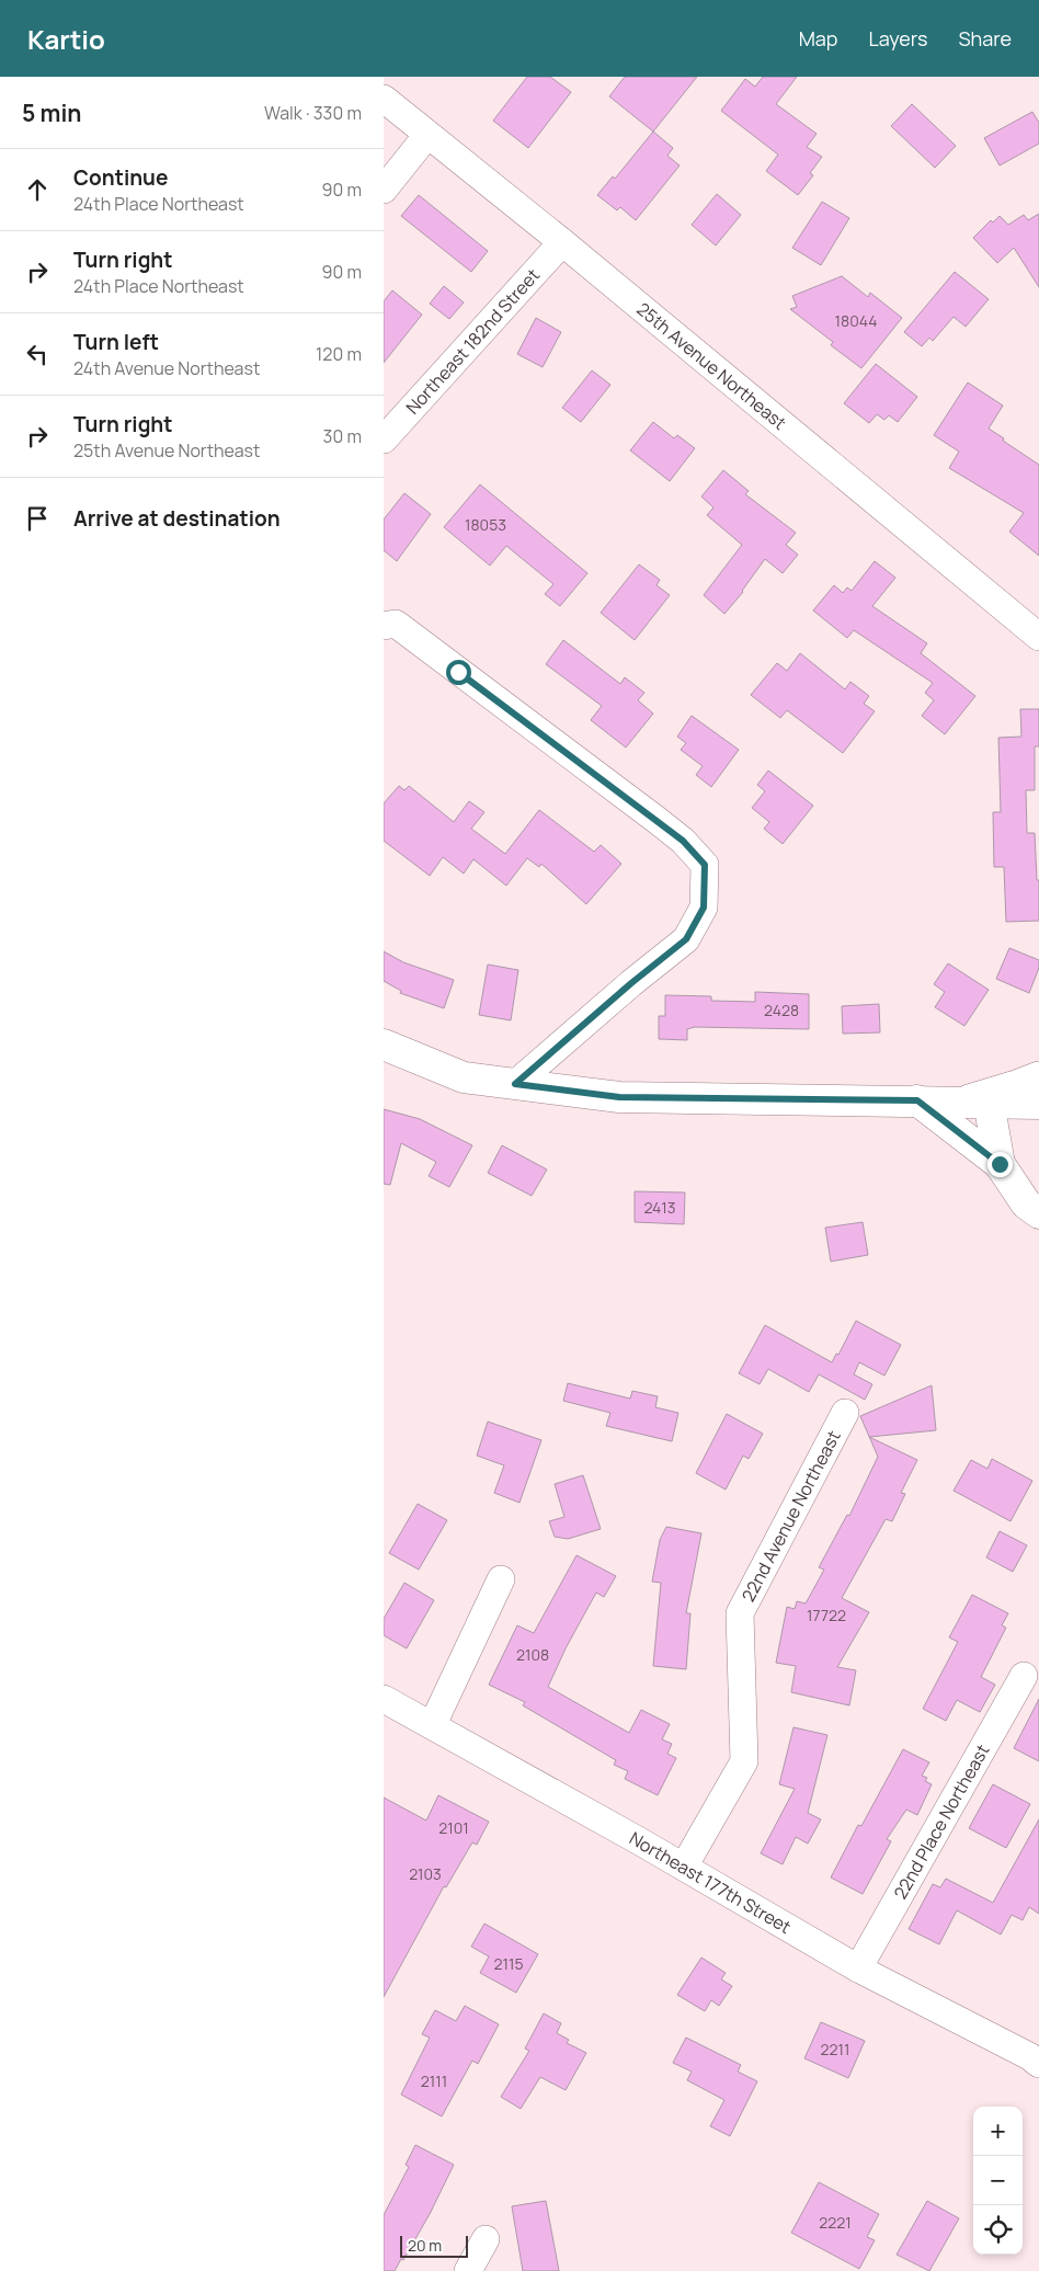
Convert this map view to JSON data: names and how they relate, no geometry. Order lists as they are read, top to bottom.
{
  "streets": {
    "street": [
      "Northeast 182nd Street",
      "25th Avenue Northeast",
      "22nd Avenue Northeast",
      "22nd Place Northeast",
      "Northeast 177th Street"
    ]
  },
  "crossings": [
    ["Northeast 182nd Street", "25th Avenue Northeast"],
    ["22nd Avenue Northeast", "Northeast 177th Street"],
    ["22nd Place Northeast", "Northeast 177th Street"]
  ],
  "house_numbers": [
    "18044",
    "18053",
    "2428",
    "2413",
    "17722",
    "2108",
    "2101",
    "2103",
    "2115",
    "2211",
    "2111",
    "2221"
  ],
  "scale_bar": "20 m",
  "page": {
    "header": "Kartio",
    "nav": ["Map", "Layers", "Share"],
    "heading": ["5 min", "Walk · 330 m"],
    "list": [
      ["Continue", "24th Place Northeast", "90 m"],
      ["Turn right", "24th Place Northeast", "90 m"],
      ["Turn left", "24th Avenue Northeast", "120 m"],
      ["Turn right", "25th Avenue Northeast", "30 m"],
      "Arrive at destination"
    ],
    "map_buttons": ["+", "−"],
    "scale": "20 m"
  }
}
